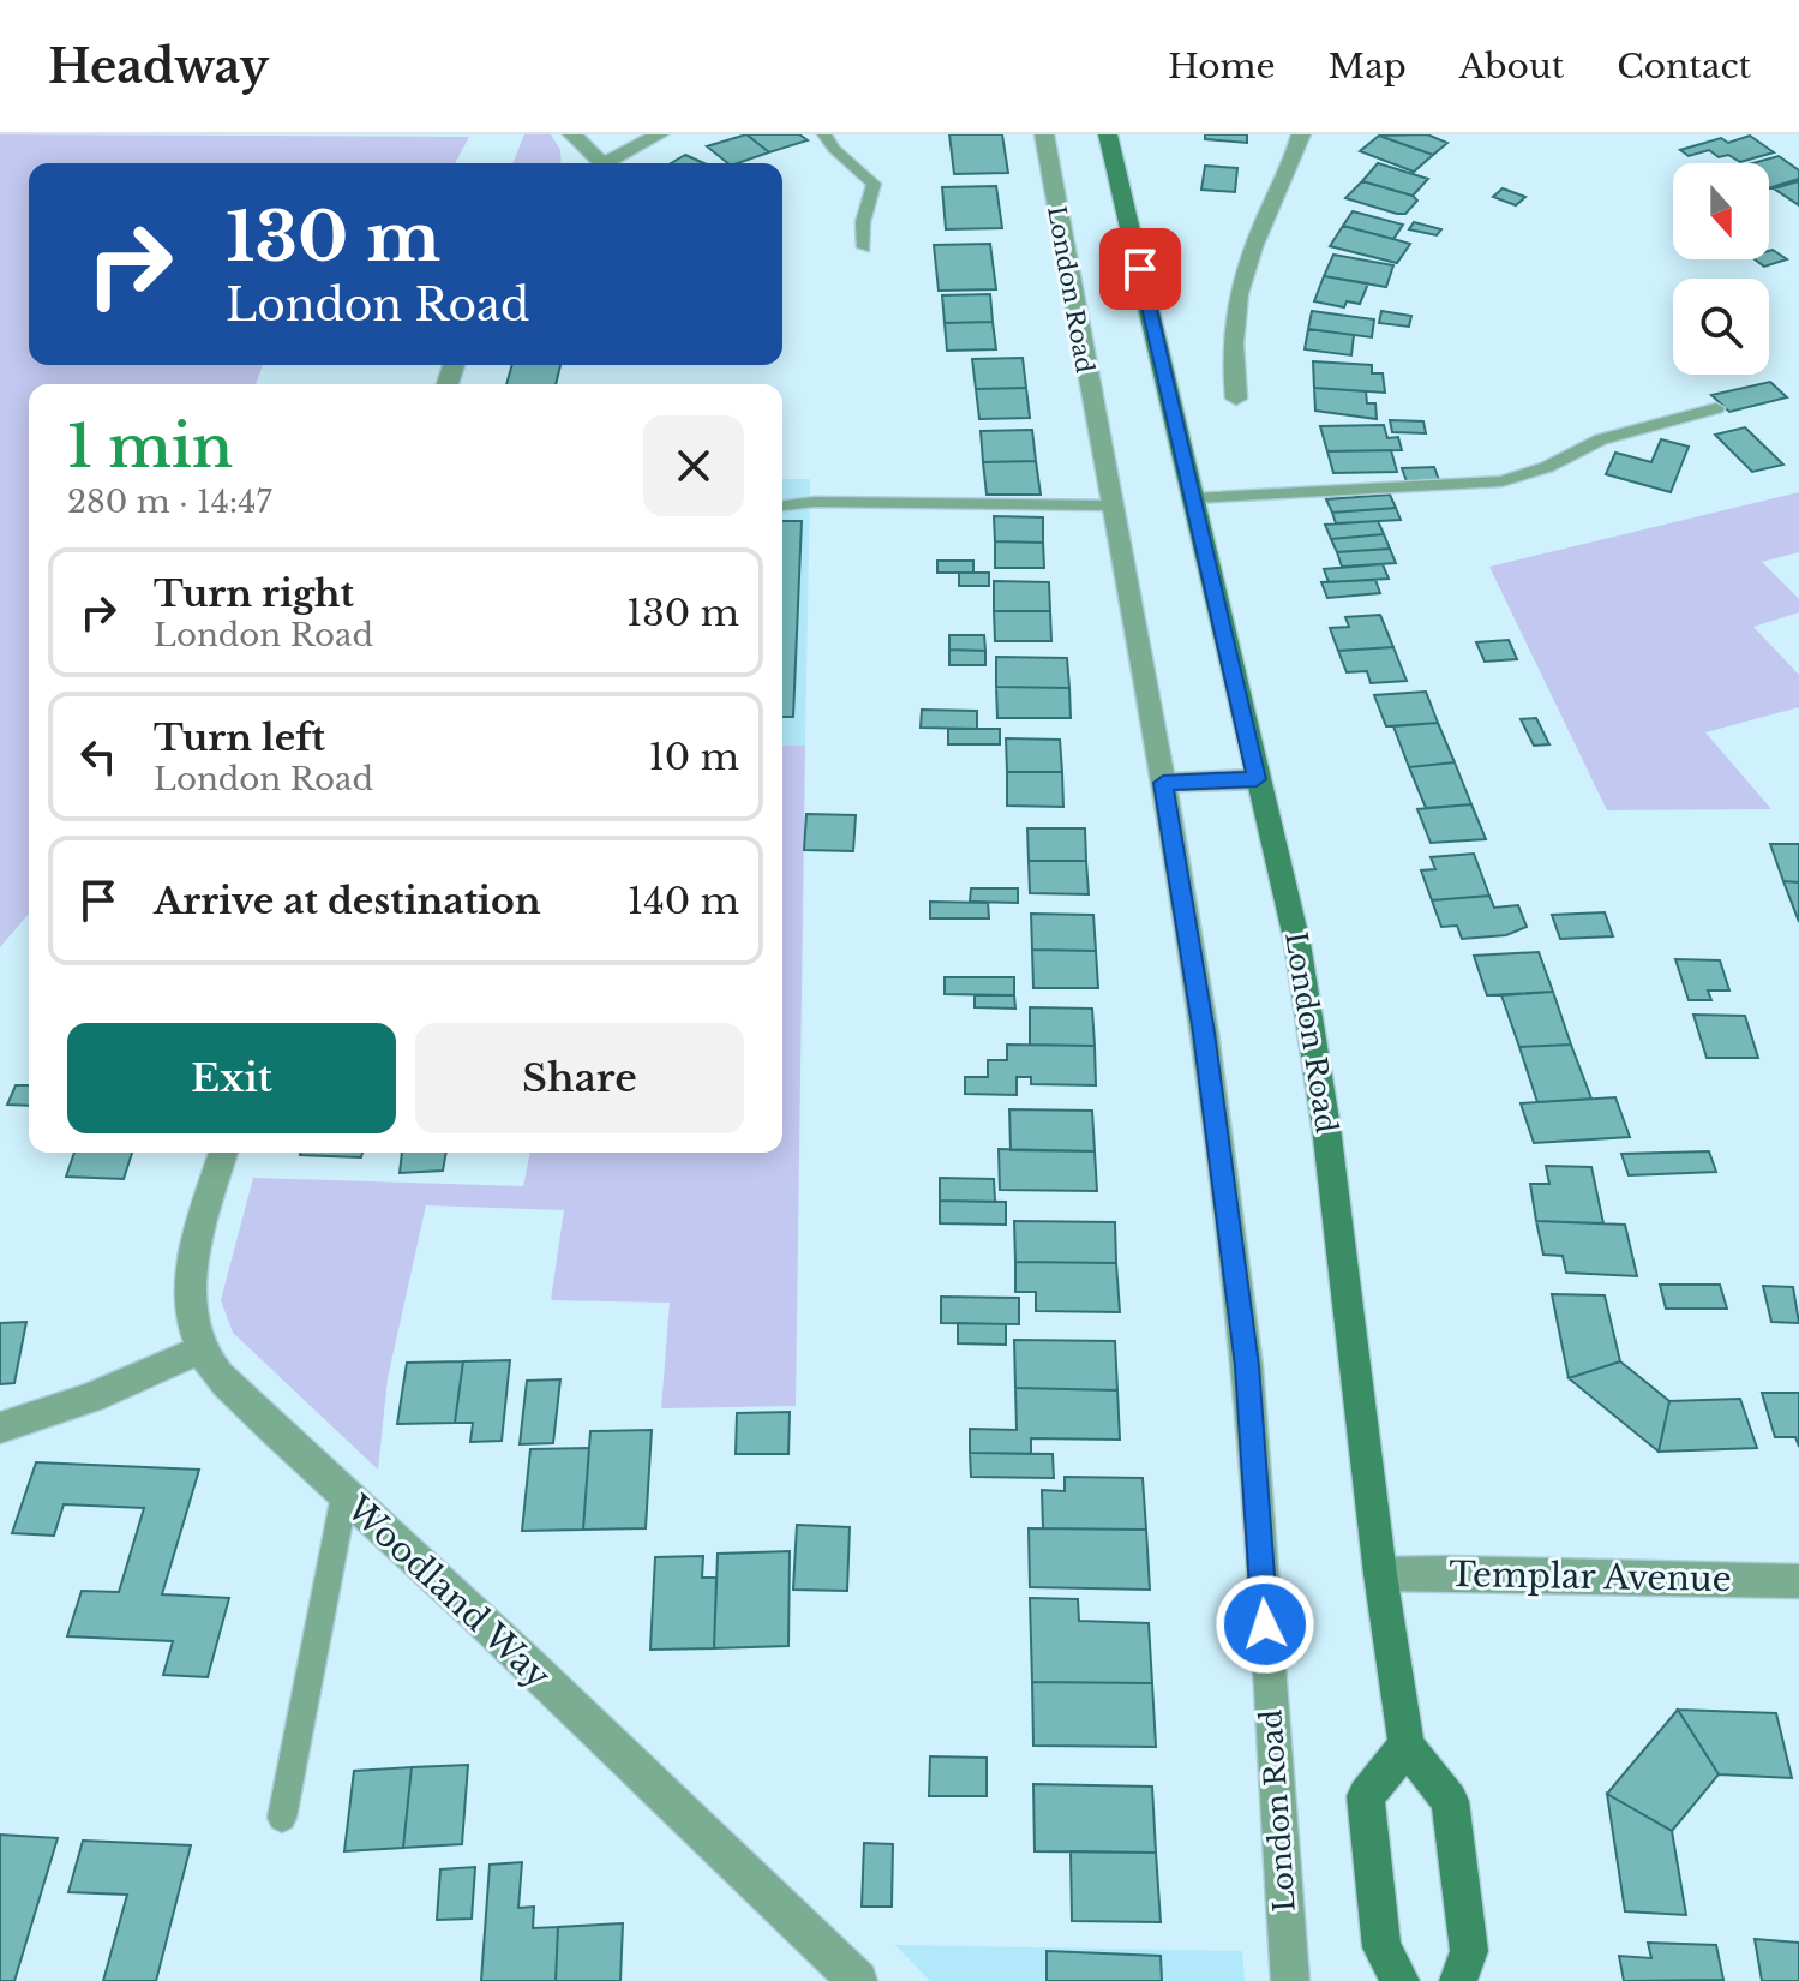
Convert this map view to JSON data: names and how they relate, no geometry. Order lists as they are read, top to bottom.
{
  "streets": {
    "main road": ["London Road"],
    "street": ["Templar Avenue", "Woodland Way"]
  },
  "crossings": [
    ["London Road", "Templar Avenue"]
  ],
  "north": "bottom",
  "page": {
    "header": "Headway",
    "nav": [
      "Home",
      "Map",
      "About",
      "Contact"
    ],
    "turn": ["130 m", "London Road"],
    "heading": ["1 min", "280 m · 14:47"],
    "list": [
      {
        "name": "Turn right",
        "note": "London Road",
        "value": "130 m"
      },
      {
        "name": "Turn left",
        "note": "London Road",
        "value": "10 m"
      },
      {
        "name": "Arrive at destination",
        "value": "140 m"
      }
    ],
    "buttons": ["Exit", "Share"]
  }
}
